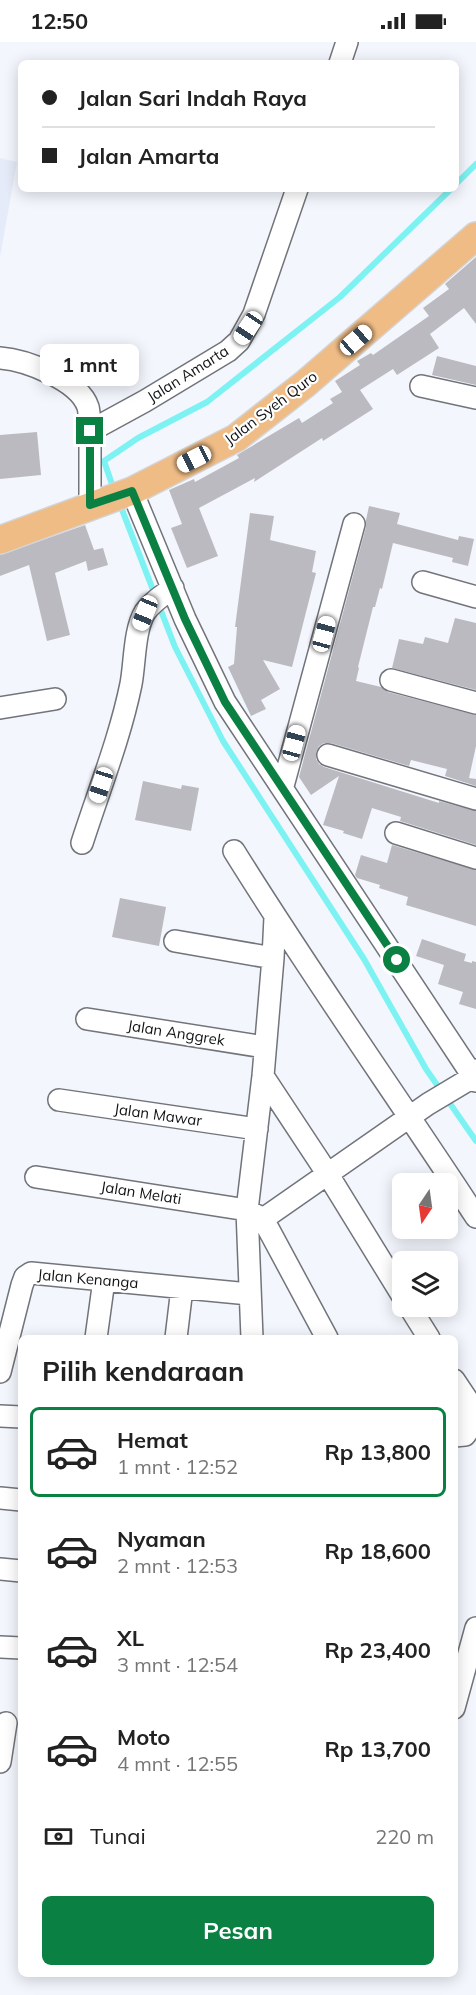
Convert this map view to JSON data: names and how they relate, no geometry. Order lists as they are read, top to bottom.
{
  "streets": {
    "main road": ["Jalan Syeh Quro"],
    "street": [
      "Jalan Amarta",
      "Jalan Anggrek",
      "Jalan Mawar",
      "Jalan Melati",
      "Jalan Kenanga"
    ]
  },
  "north": "bottom",
  "page": {
    "status": "12:50",
    "banner": ["Jalan Sari Indah Raya", "Jalan Amarta"],
    "bubble": "1 mnt",
    "heading": "Pilih kendaraan",
    "list": [
      {
        "name": "Hemat",
        "note": "1 mnt · 12:52",
        "value": "Rp 13,800"
      },
      {
        "name": "Nyaman",
        "note": "2 mnt · 12:53",
        "value": "Rp 18,600"
      },
      {
        "name": "XL",
        "note": "3 mnt · 12:54",
        "value": "Rp 23,400"
      },
      {
        "name": "Moto",
        "note": "4 mnt · 12:55",
        "value": "Rp 13,700"
      }
    ],
    "pay": ["Tunai", "220 m"],
    "buttons": "Pesan"
  }
}
